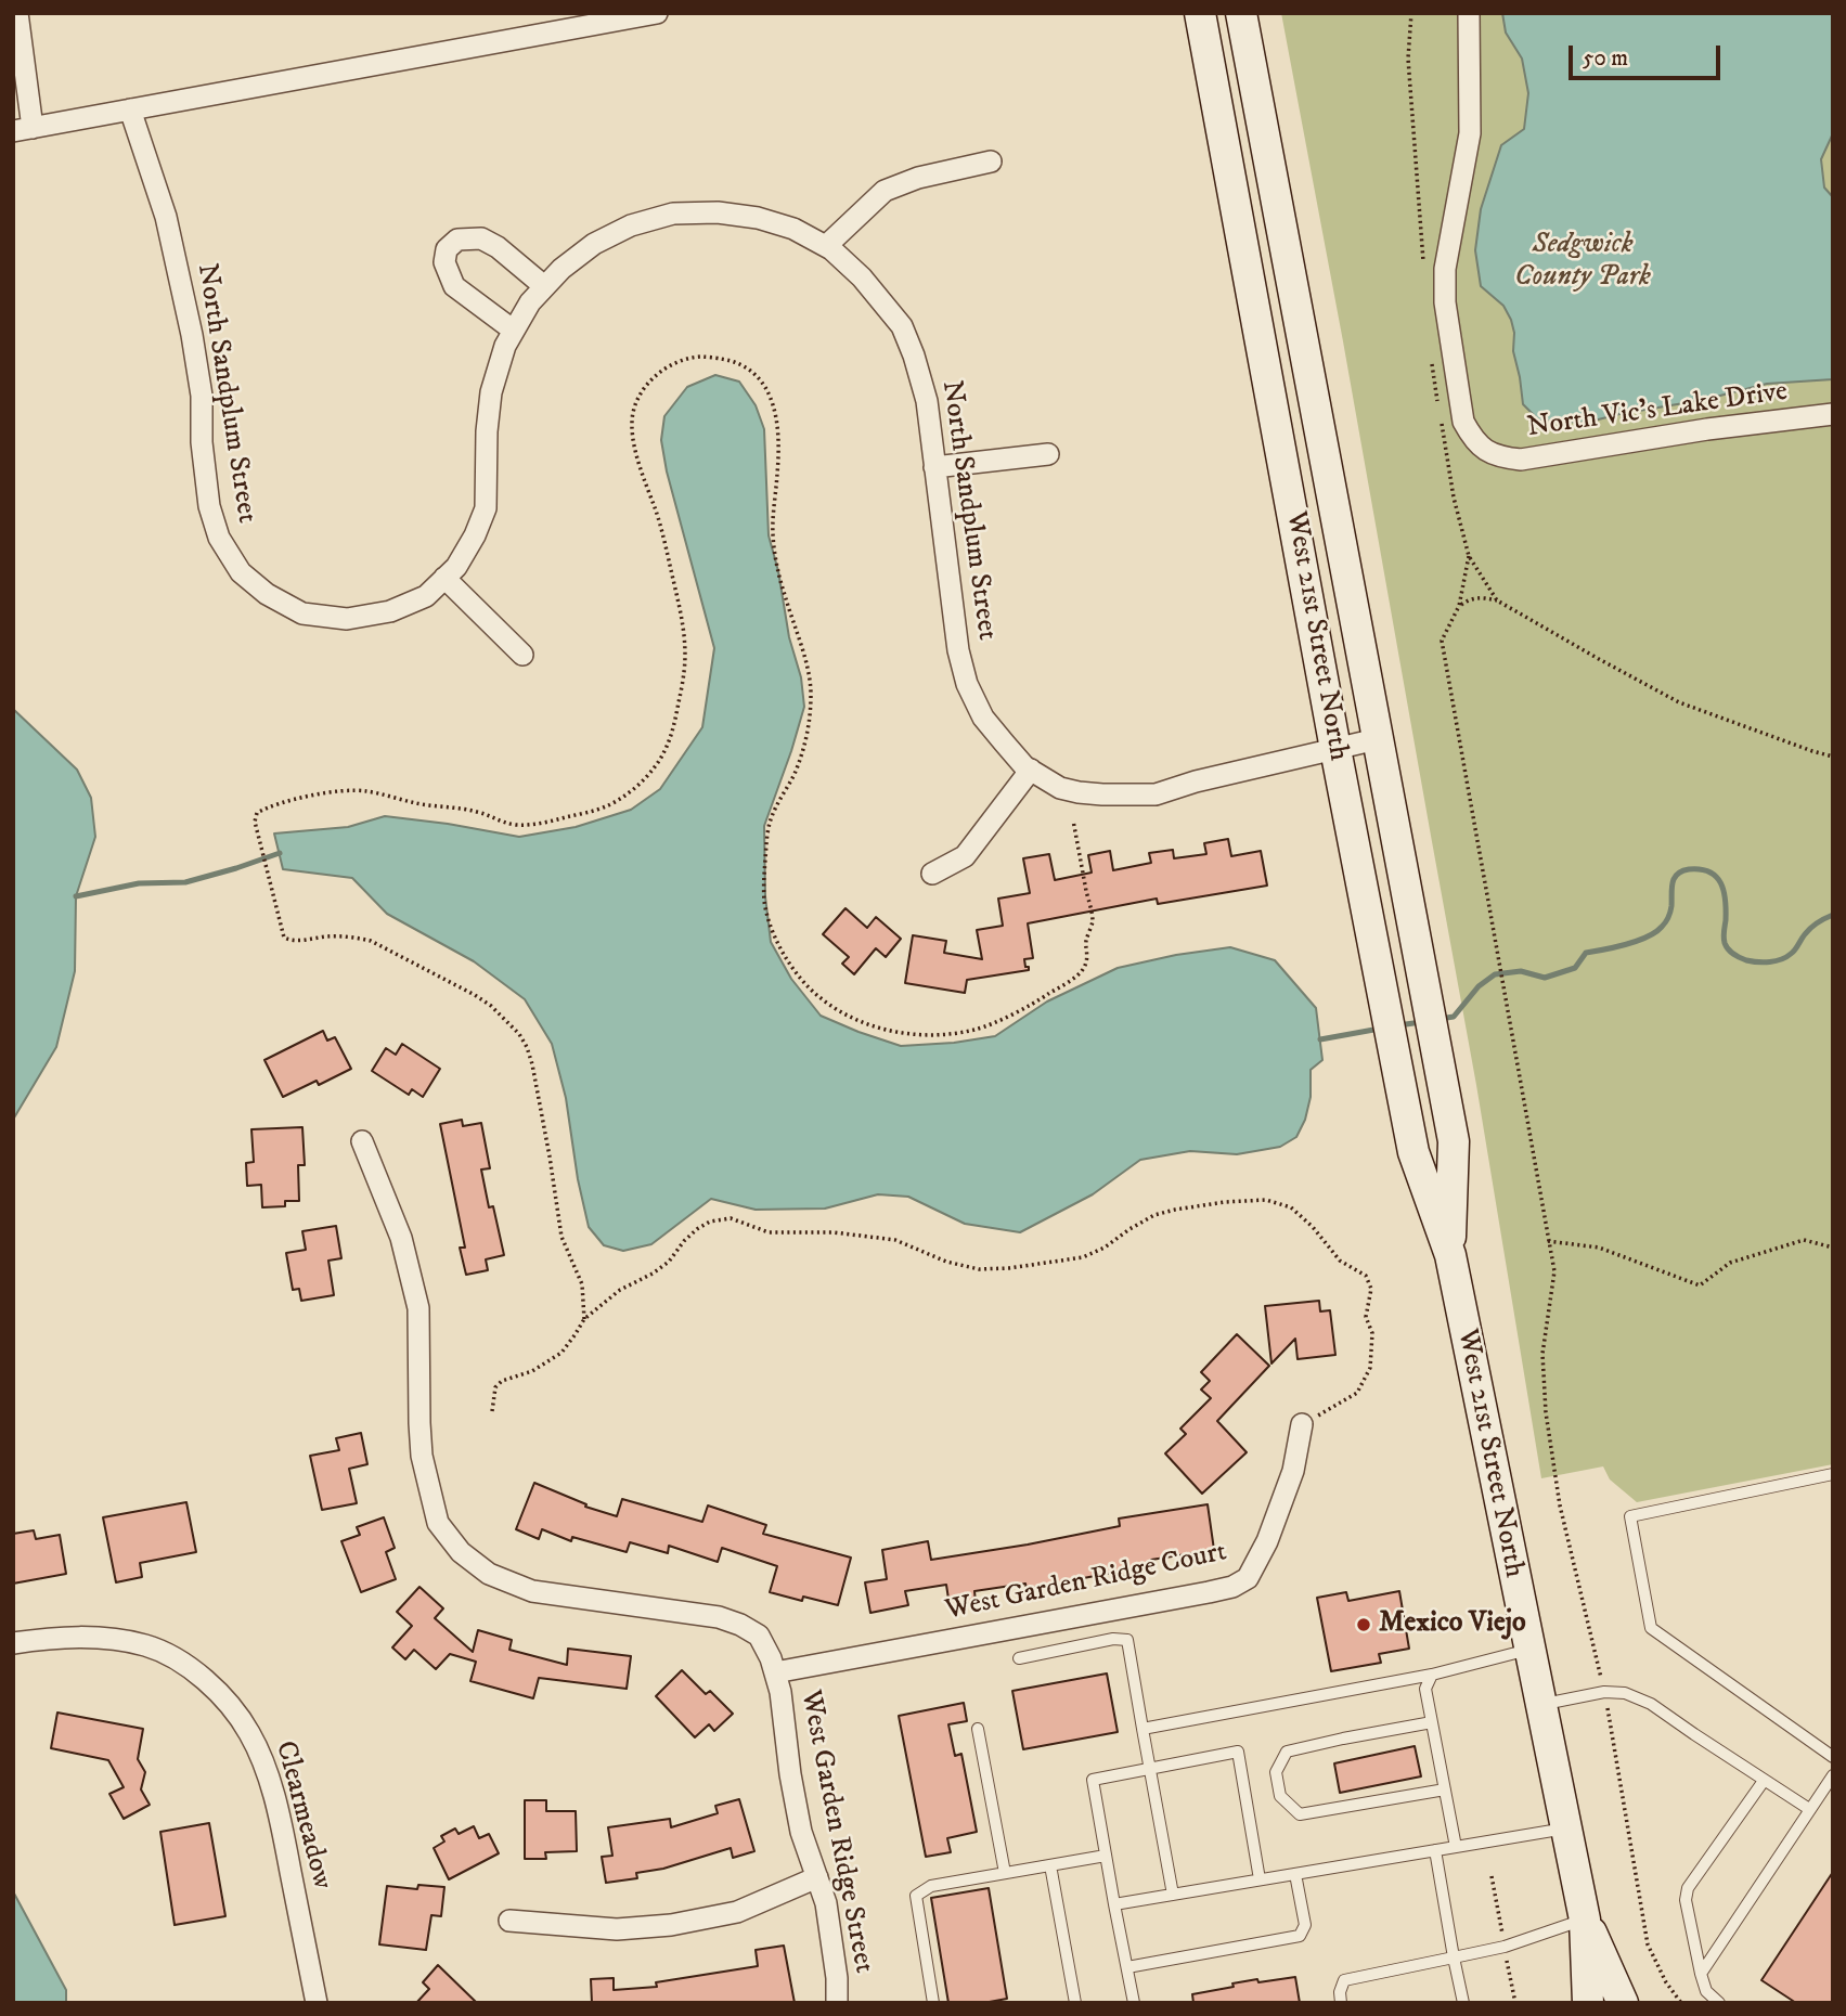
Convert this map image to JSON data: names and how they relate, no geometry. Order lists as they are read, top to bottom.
{
  "streets": {
    "main road": ["West 21st Street North"],
    "street": [
      "North Sandplum Street",
      "North Vic's Lake Drive",
      "West Garden Ridge Court",
      "Clearmeadow",
      "West Garden Ridge Street"
    ]
  },
  "crossings": [
    ["North Sandplum Street", "West 21st Street North"],
    ["West Garden Ridge Court", "West Garden Ridge Street"]
  ],
  "parks": ["Sedgwick County Park"],
  "places": ["Mexico Viejo"],
  "scale_bar": "50 m"
}
